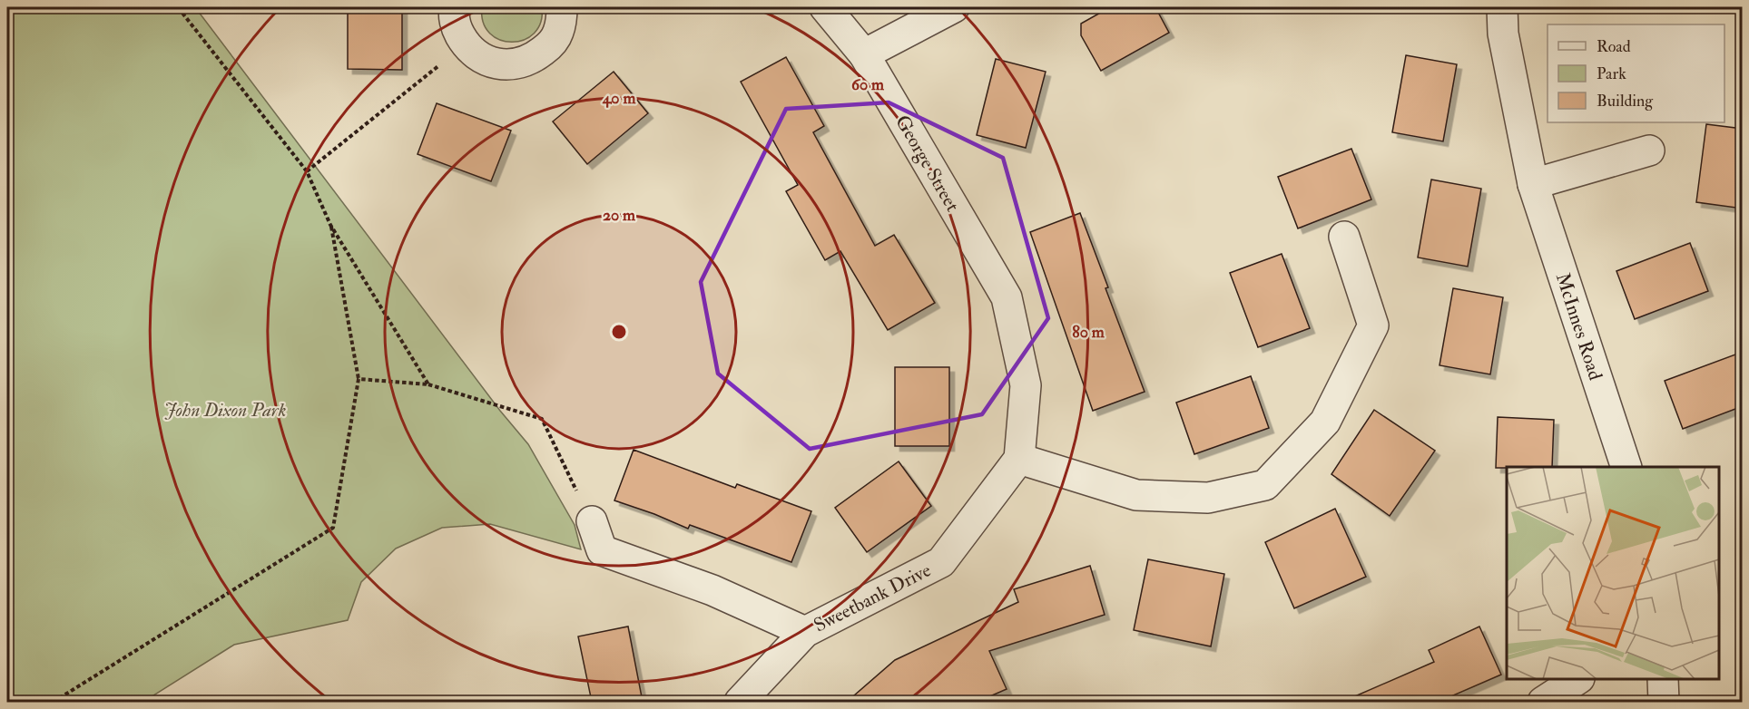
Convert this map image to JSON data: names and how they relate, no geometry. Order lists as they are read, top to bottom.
{
  "streets": {
    "street": ["George Street", "McInnes Road", "Sweetbank Drive"]
  },
  "crossings": [
    ["George Street", "Sweetbank Drive"]
  ],
  "parks": ["John Dixon Park"],
  "legend": ["Road", "Park", "Building"],
  "rings": [
    "60 m",
    "40 m",
    "20 m",
    "80 m"
  ]
}
